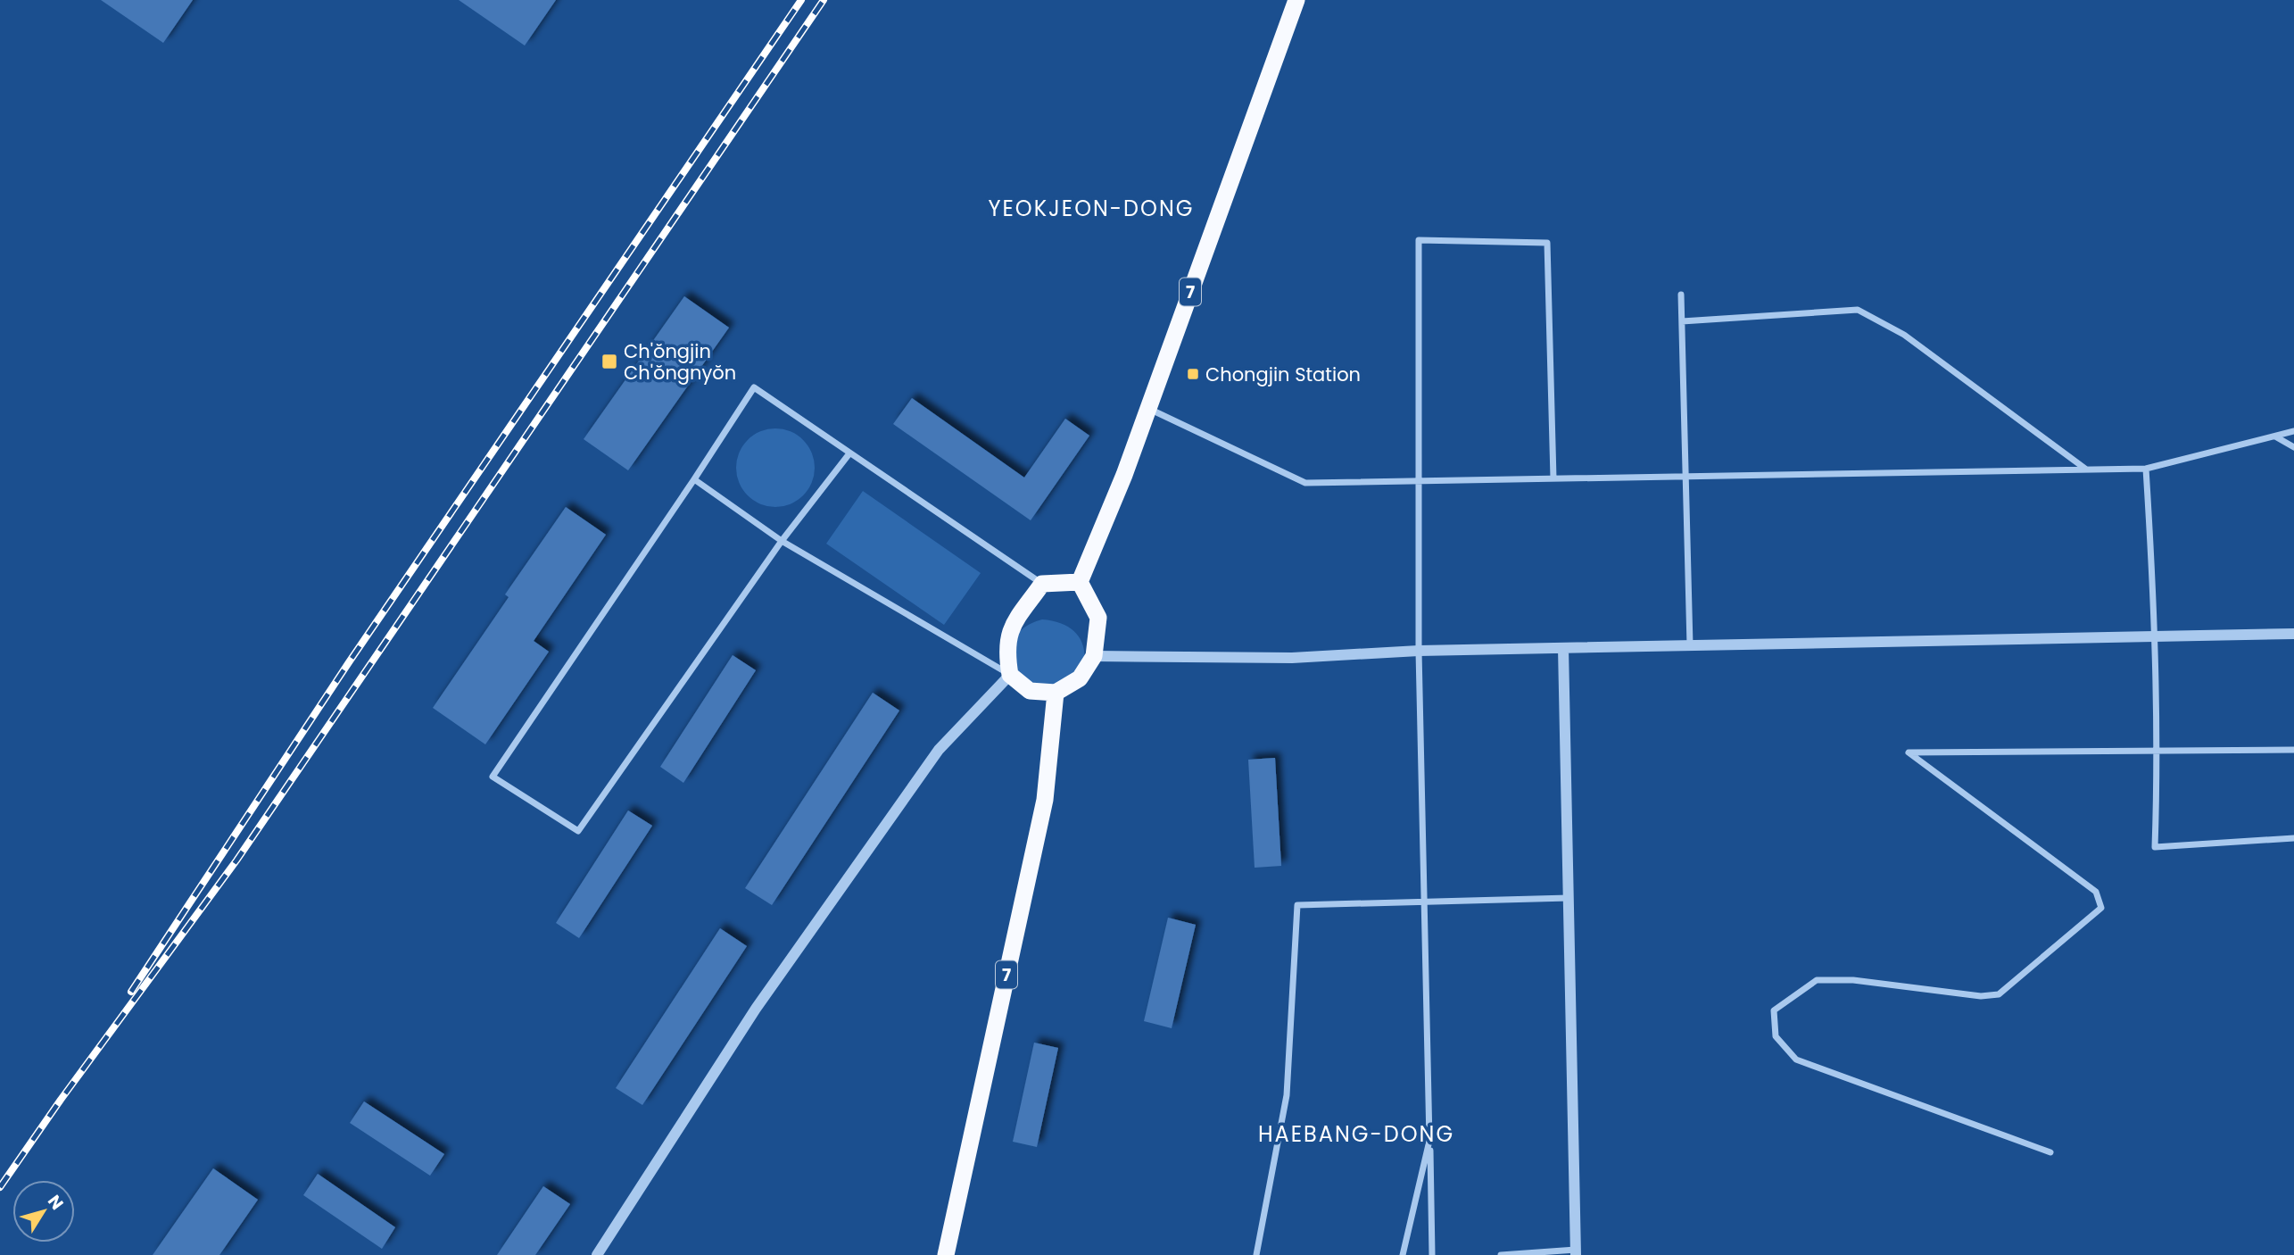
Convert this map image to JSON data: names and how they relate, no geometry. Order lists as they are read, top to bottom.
{
  "streets": {
    "highway": ["7"]
  },
  "districts": ["YEOKJEON-DONG", "HAEBANG-DONG"],
  "places": {
    "transit": ["Ch'ŏngjin Ch'ŏngnyŏn", "Chongjin Station"]
  },
  "north": "top right"
}
